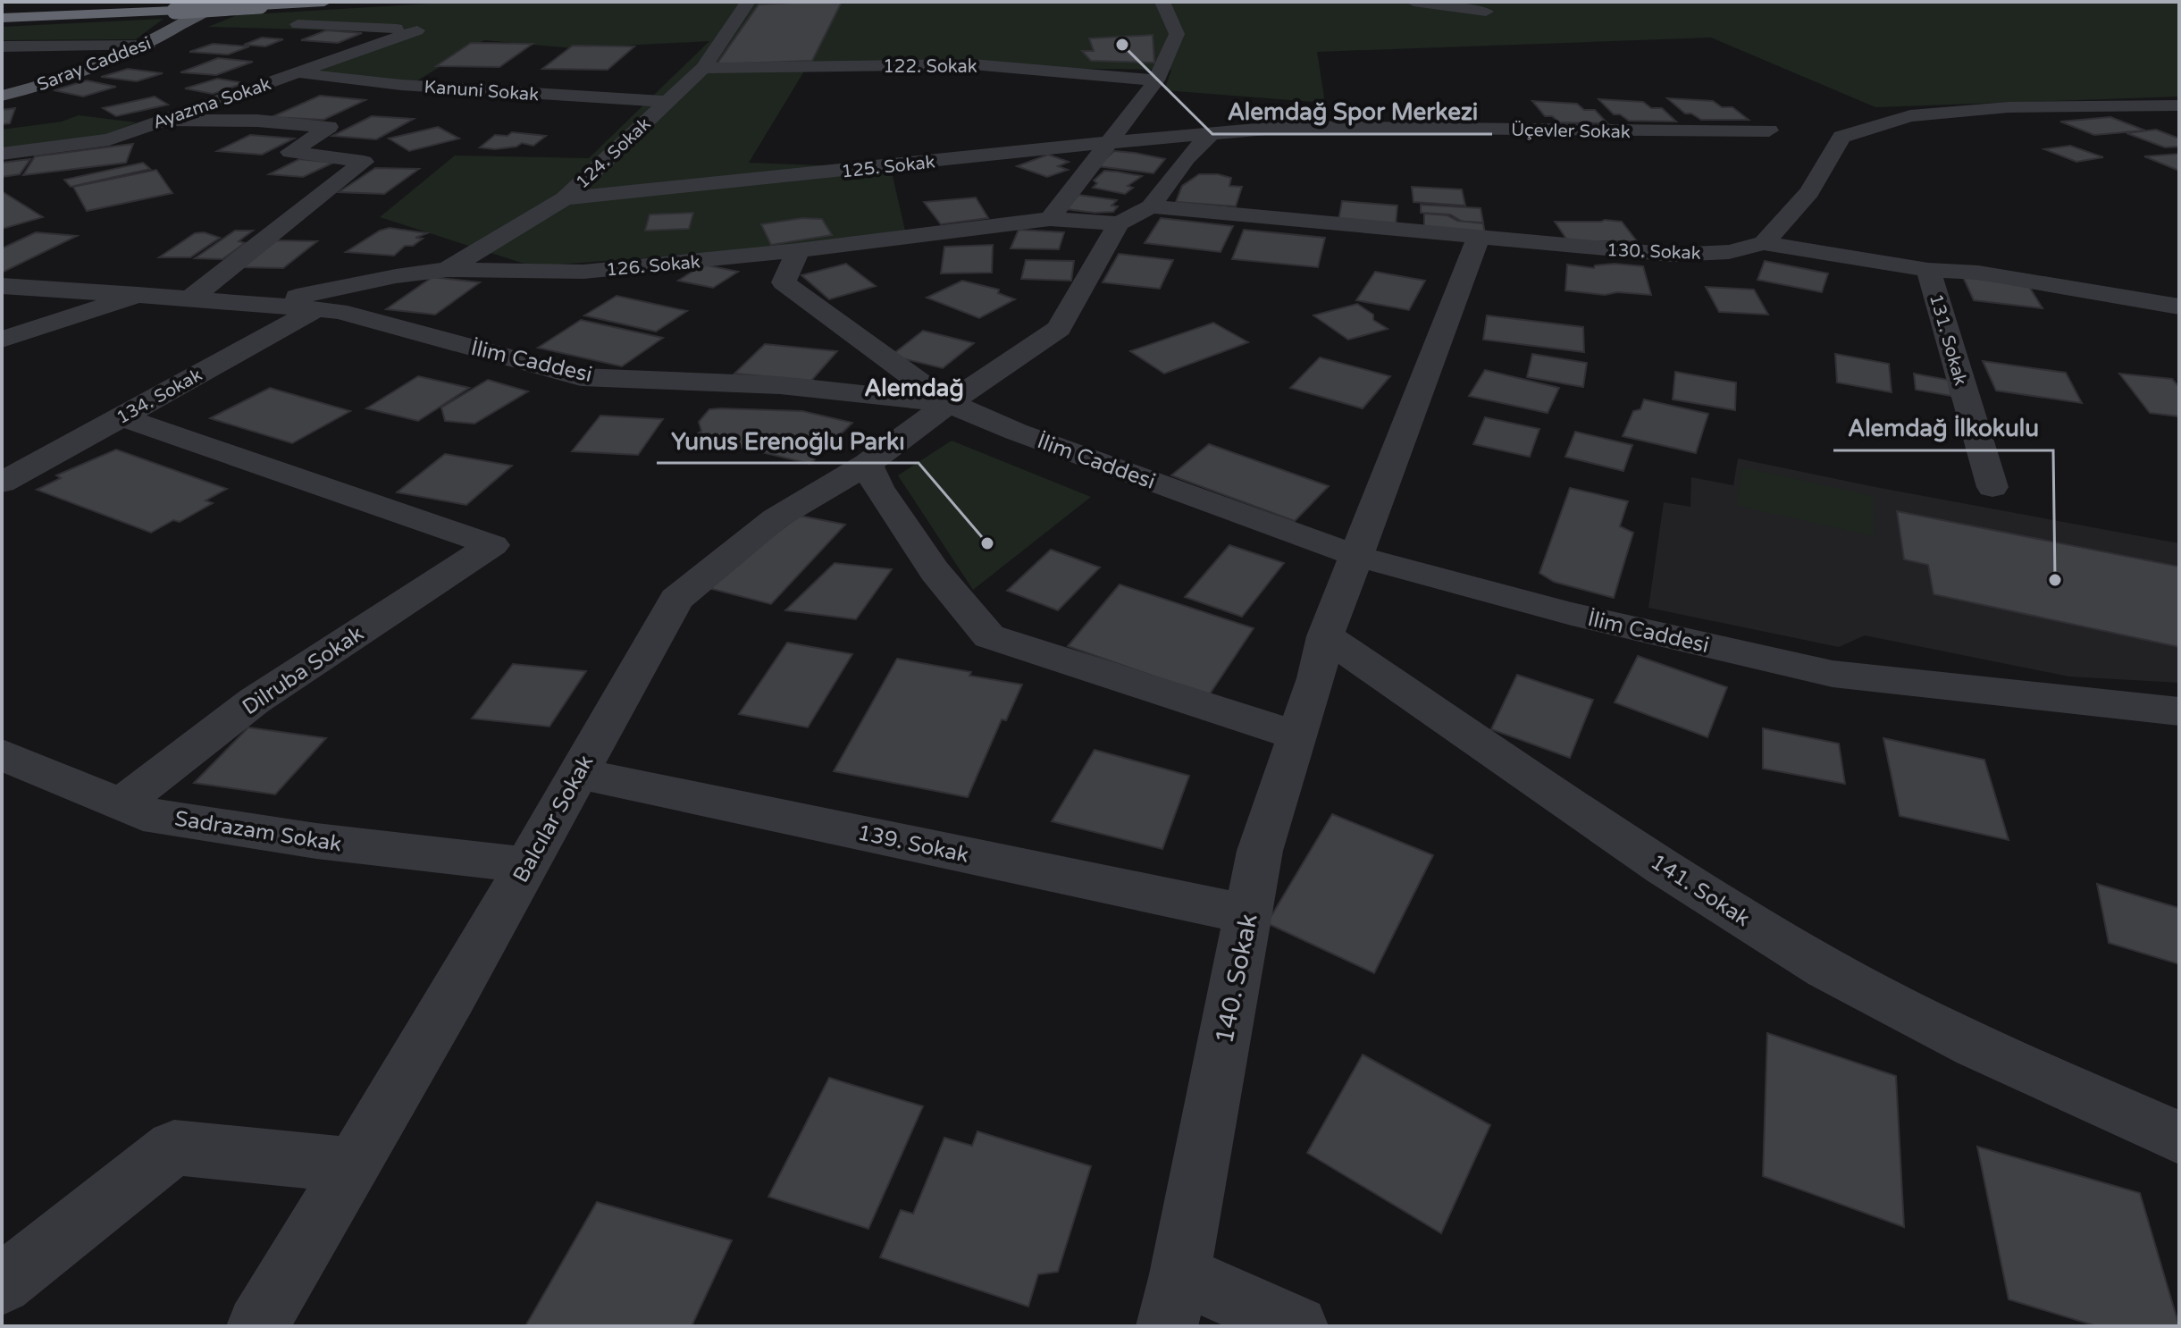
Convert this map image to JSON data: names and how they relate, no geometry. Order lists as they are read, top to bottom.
{
  "streets": {
    "main road": ["Saray Caddesi"],
    "street": [
      "122. Sokak",
      "Kanuni Sokak",
      "Ayazma Sokak",
      "Üçevler Sokak",
      "124. Sokak",
      "125. Sokak",
      "130. Sokak",
      "126. Sokak",
      "131. Sokak",
      "İlim Caddesi",
      "134. Sokak",
      "Dilruba Sokak",
      "Balcılar Sokak",
      "Sadrazam Sokak",
      "139. Sokak",
      "141. Sokak",
      "140. Sokak"
    ]
  },
  "crossings": [
    ["122. Sokak", "124. Sokak"],
    ["Kanuni Sokak", "Ayazma Sokak"],
    ["Kanuni Sokak", "124. Sokak"],
    ["Üçevler Sokak", "125. Sokak"],
    ["124. Sokak", "125. Sokak"],
    ["124. Sokak", "126. Sokak"],
    ["130. Sokak", "131. Sokak"],
    ["126. Sokak", "İlim Caddesi"],
    ["126. Sokak", "Balcılar Sokak"],
    ["İlim Caddesi", "134. Sokak"],
    ["İlim Caddesi", "Balcılar Sokak"],
    ["134. Sokak", "Dilruba Sokak"],
    ["Dilruba Sokak", "Sadrazam Sokak"],
    ["Balcılar Sokak", "Sadrazam Sokak"],
    ["Balcılar Sokak", "139. Sokak"],
    ["139. Sokak", "140. Sokak"],
    ["141. Sokak", "140. Sokak"]
  ],
  "districts": ["Alemdağ"],
  "places": ["Alemdağ Spor Merkezi", "Yunus Erenoğlu Parkı", "Alemdağ İlkokulu"]
}
